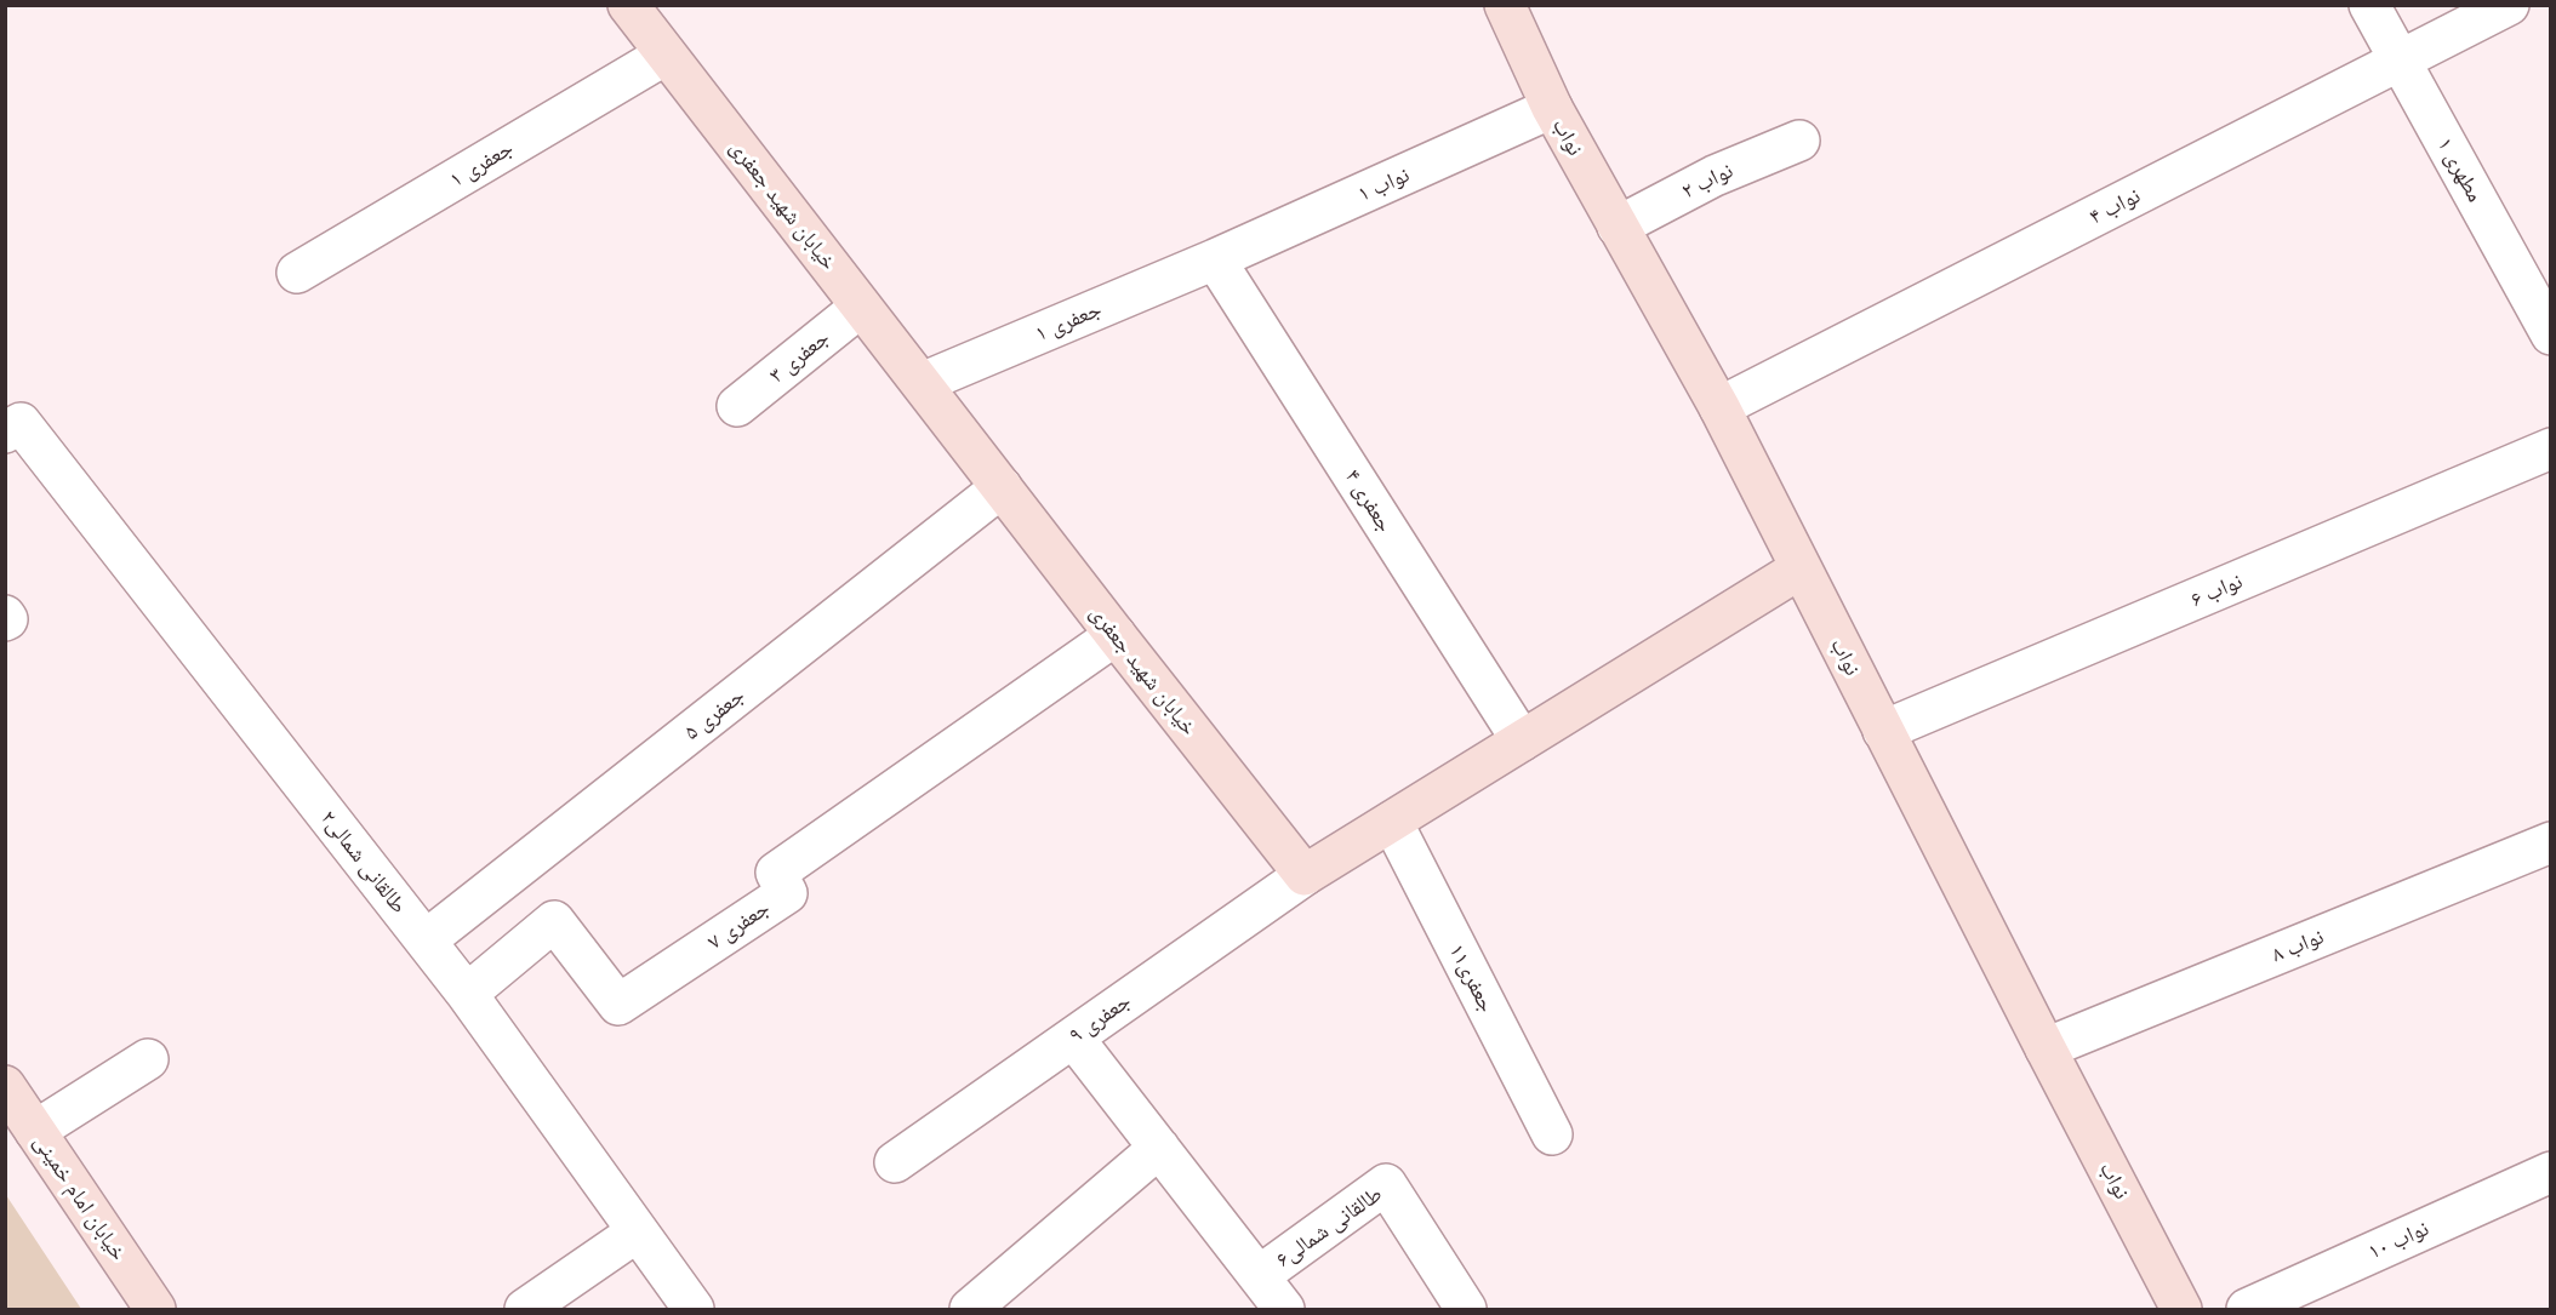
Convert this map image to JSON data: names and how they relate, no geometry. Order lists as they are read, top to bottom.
{
  "streets": {
    "street": [
      "نواب",
      "جعفری ۱",
      "مطهری ۱",
      "نواب ۲",
      "نواب ۱",
      "خیابان شهید جعفری",
      "نواب ۴",
      "جعفری ۳",
      "جعفری ۴",
      "نواب ۶",
      "جعفری ۵",
      "طالقانی شمالی۲",
      "جعفری ۷",
      "نواب ۸",
      "جعفری۱۱",
      "جعفری ۹",
      "خیابان امام خمینی",
      "طالقانی شمالی۶",
      "نواب ۱۰"
    ]
  },
  "crossings": [
    ["نواب", "نواب ۲"],
    ["نواب", "نواب ۱"],
    ["نواب", "نواب ۴"],
    ["نواب", "نواب ۶"],
    ["نواب", "نواب ۸"],
    ["جعفری ۱", "نواب ۱"],
    ["جعفری ۱", "خیابان شهید جعفری"],
    ["جعفری ۱", "جعفری ۴"],
    ["مطهری ۱", "نواب ۴"],
    ["نواب ۱", "جعفری ۴"],
    ["خیابان شهید جعفری", "جعفری ۳"],
    ["خیابان شهید جعفری", "جعفری ۵"],
    ["خیابان شهید جعفری", "جعفری ۷"],
    ["خیابان شهید جعفری", "جعفری ۹"],
    ["جعفری ۵", "طالقانی شمالی۲"],
    ["طالقانی شمالی۲", "جعفری ۷"],
    ["جعفری ۹", "طالقانی شمالی۶"]
  ]
}
